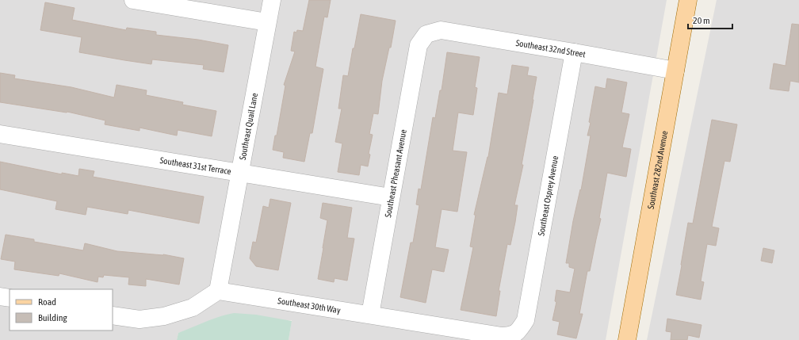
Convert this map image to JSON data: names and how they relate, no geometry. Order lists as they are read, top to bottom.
{
  "streets": {
    "main road": ["Southeast 282nd Avenue"],
    "street": [
      "Southeast 32nd Street",
      "Southeast Quail Lane",
      "Southeast 31st Terrace",
      "Southeast Pheasant Avenue",
      "Southeast Osprey Avenue",
      "Southeast 30th Way"
    ]
  },
  "crossings": [
    ["Southeast 32nd Street", "Southeast 282nd Avenue"],
    ["Southeast 32nd Street", "Southeast Pheasant Avenue"],
    ["Southeast 32nd Street", "Southeast Osprey Avenue"],
    ["Southeast Quail Lane", "Southeast 31st Terrace"],
    ["Southeast Quail Lane", "Southeast 30th Way"],
    ["Southeast 31st Terrace", "Southeast Pheasant Avenue"],
    ["Southeast Pheasant Avenue", "Southeast 30th Way"],
    ["Southeast Osprey Avenue", "Southeast 30th Way"]
  ],
  "legend": ["Road", "Building"],
  "scale_bar": "20 m"
}
